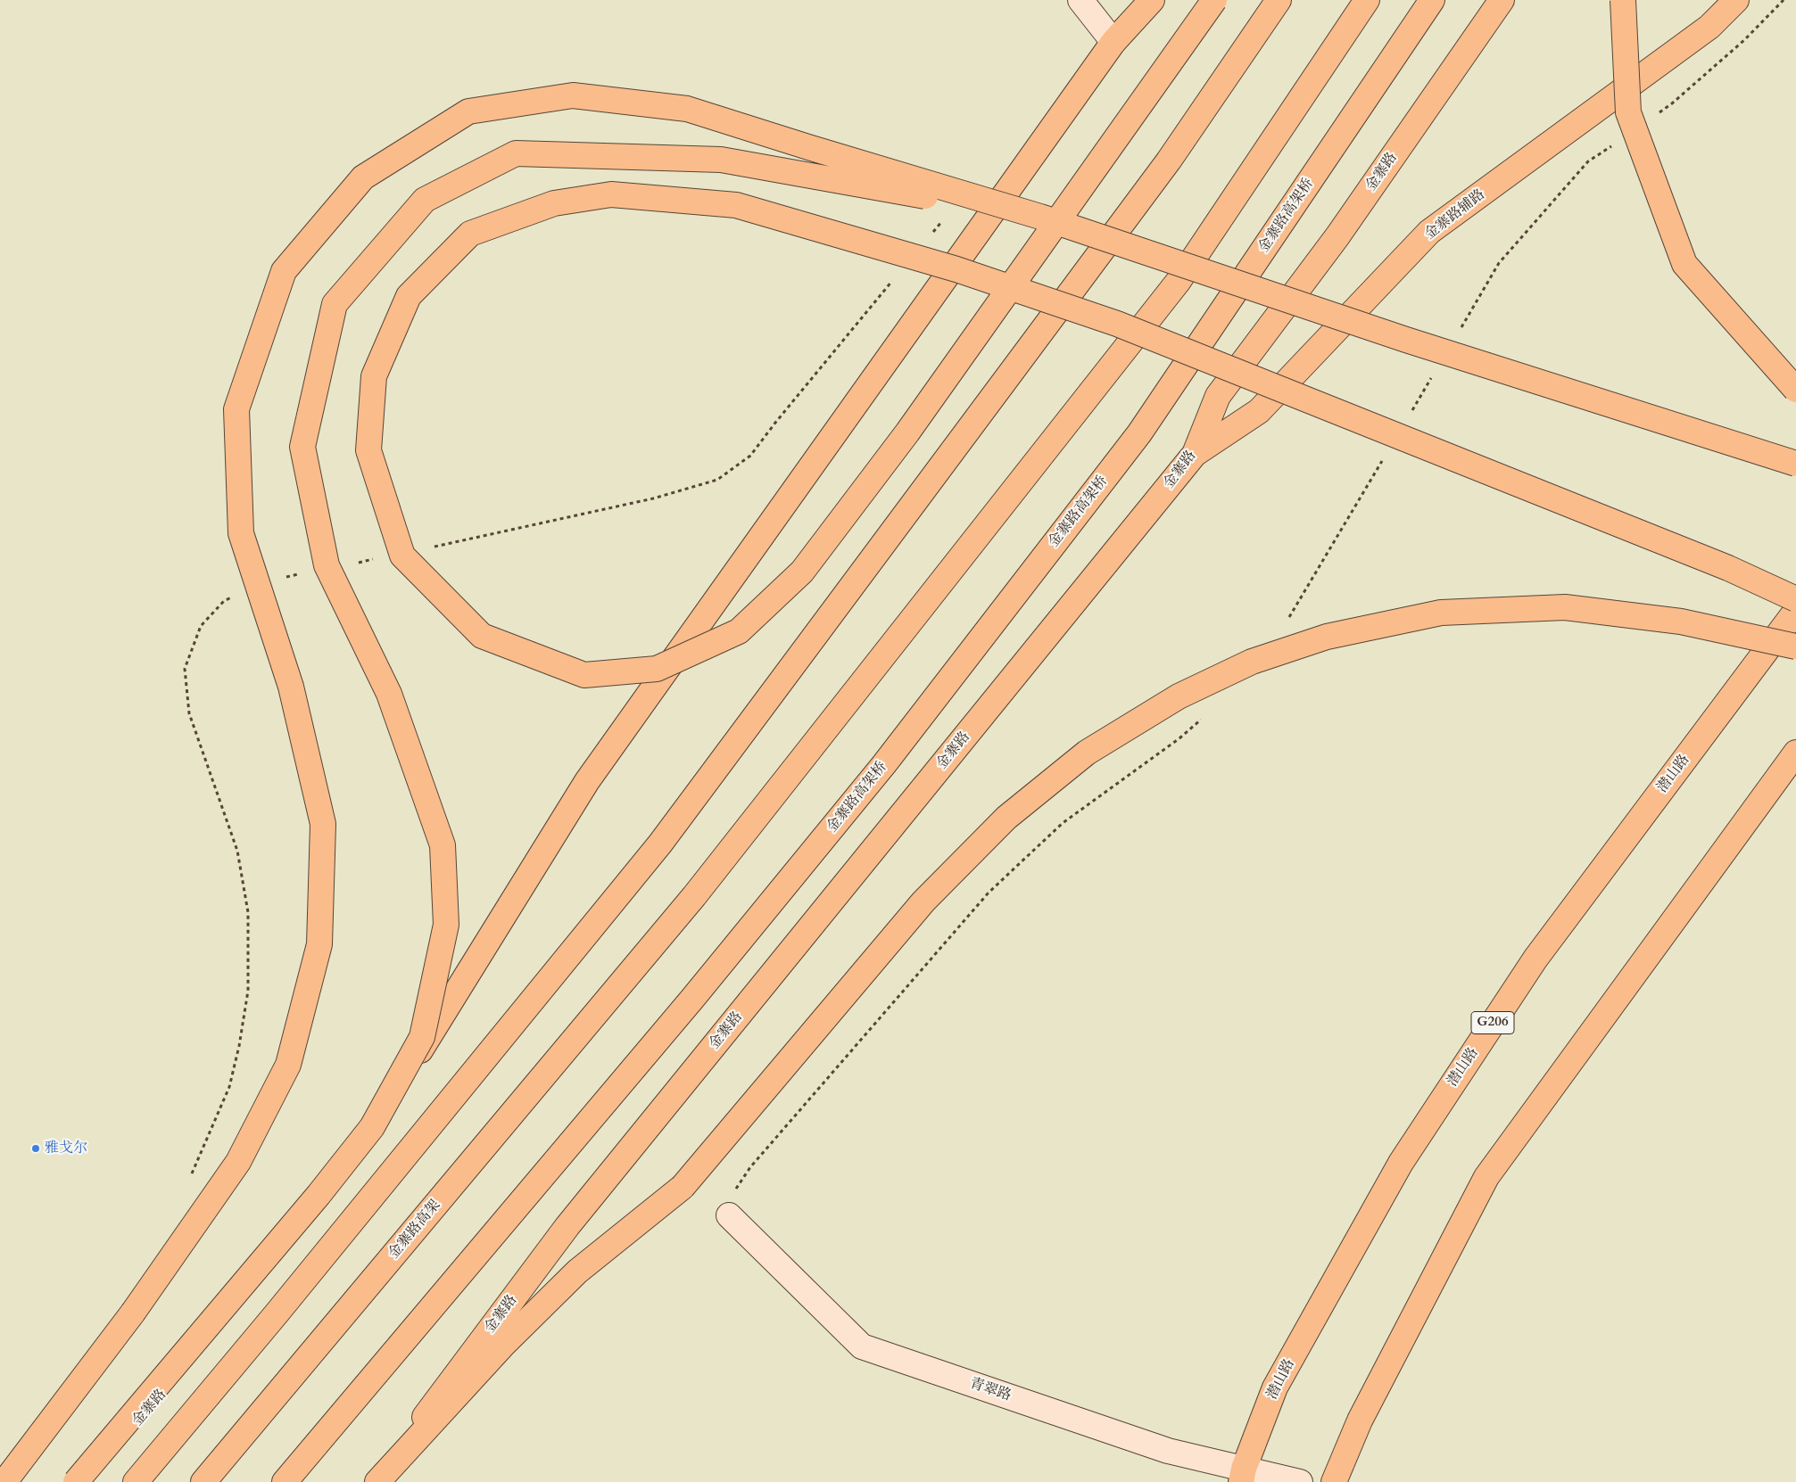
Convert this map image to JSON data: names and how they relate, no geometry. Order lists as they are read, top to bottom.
{
  "streets": {
    "main road": [
      "金寨路",
      "金寨路辅路",
      "金寨路高架桥",
      "潜山路",
      "G206",
      "金寨路高架"
    ],
    "street": ["青翠路"]
  },
  "crossings": [
    ["金寨路", "金寨路辅路"],
    ["潜山路", "青翠路"]
  ],
  "places": ["雅戈尔"]
}
